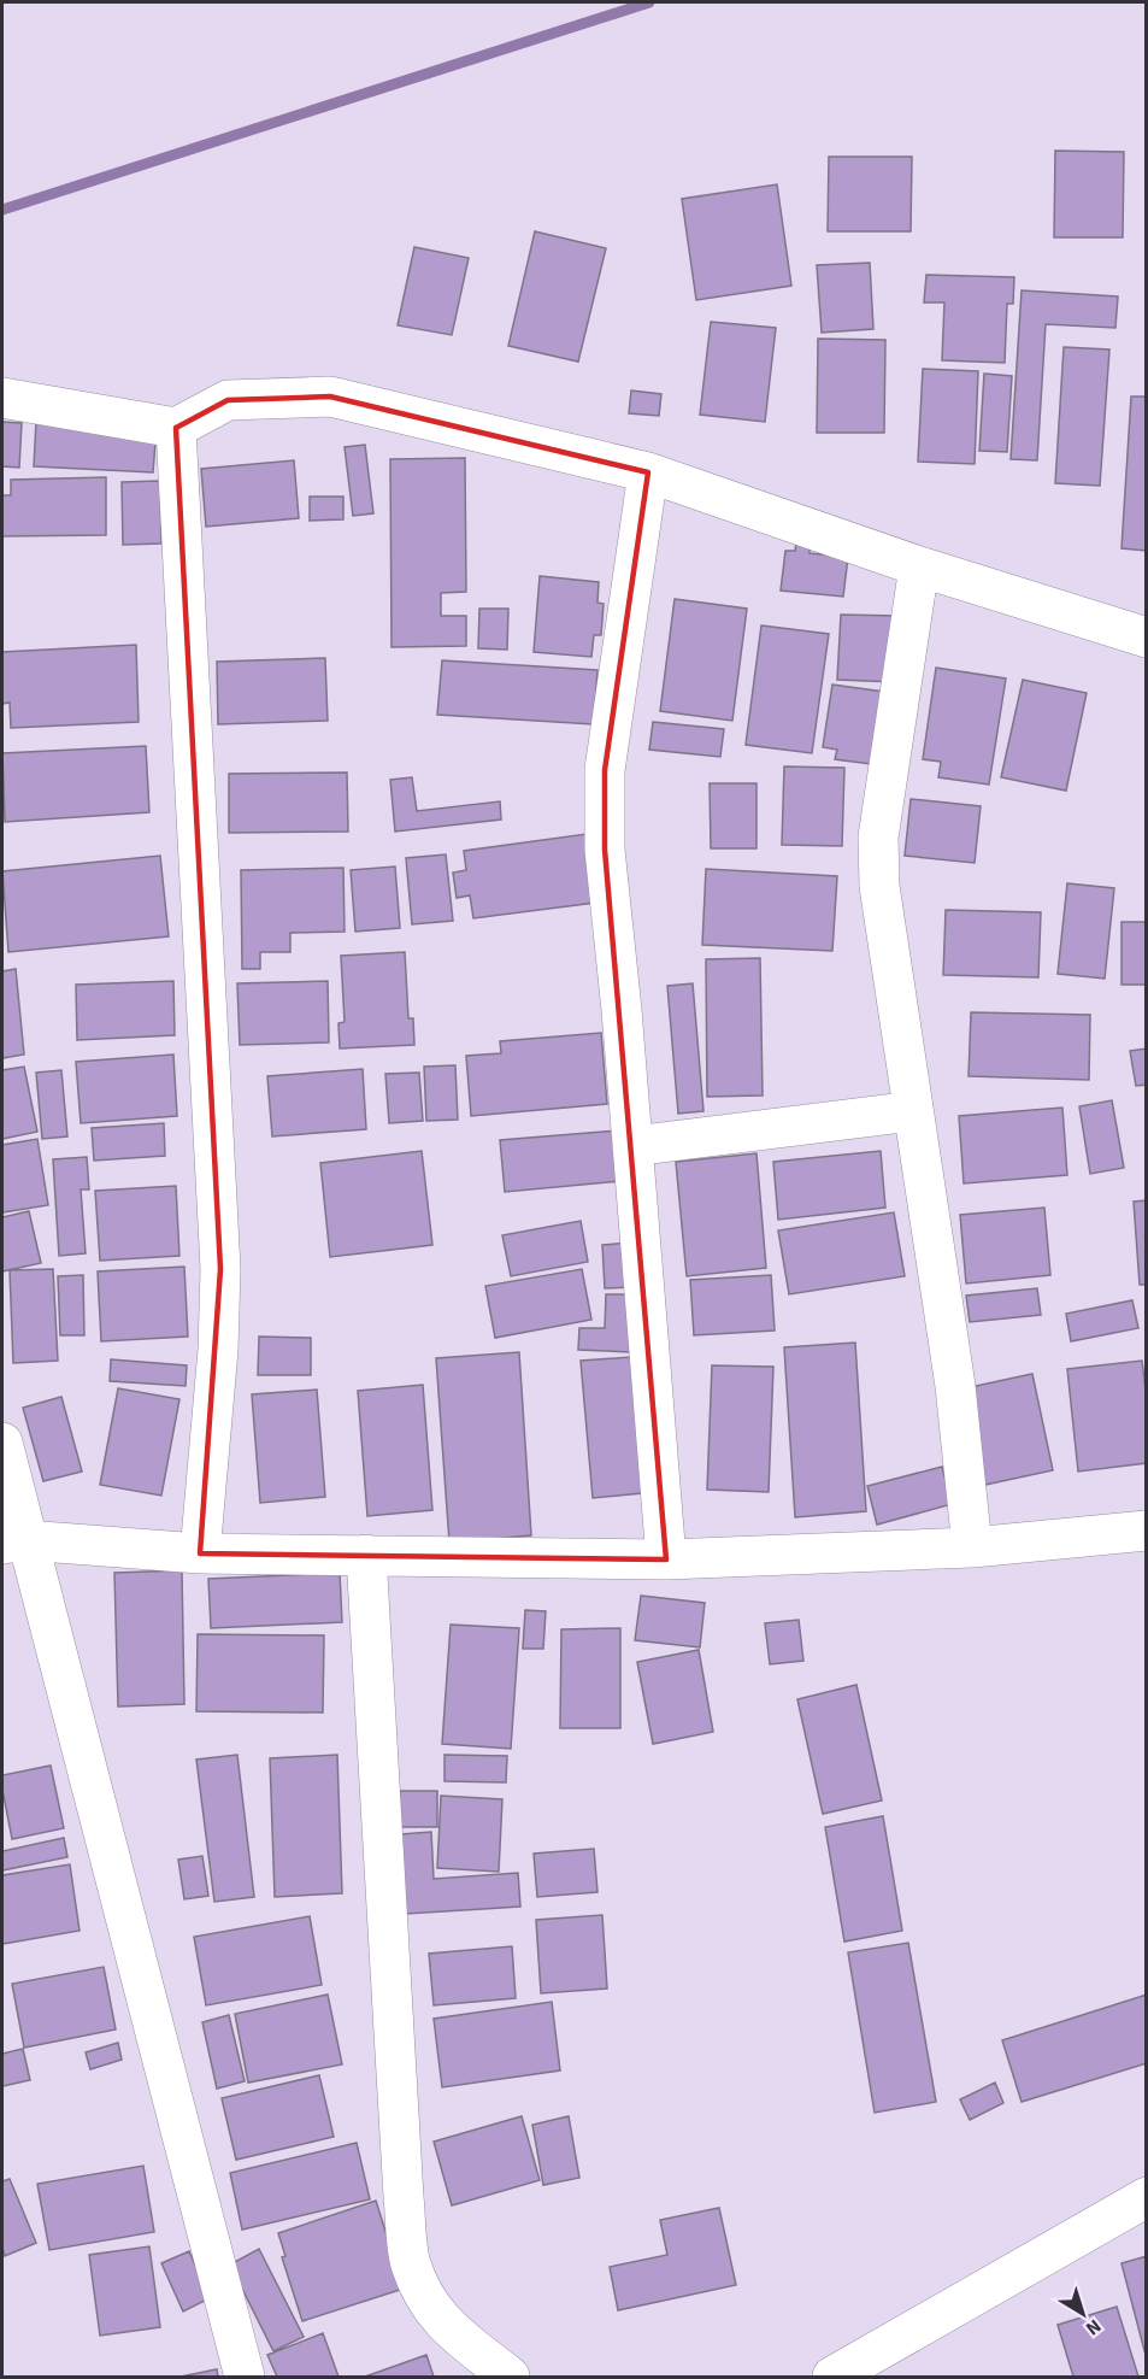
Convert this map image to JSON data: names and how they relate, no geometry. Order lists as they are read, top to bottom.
{
  "north": "bottom right"
}
